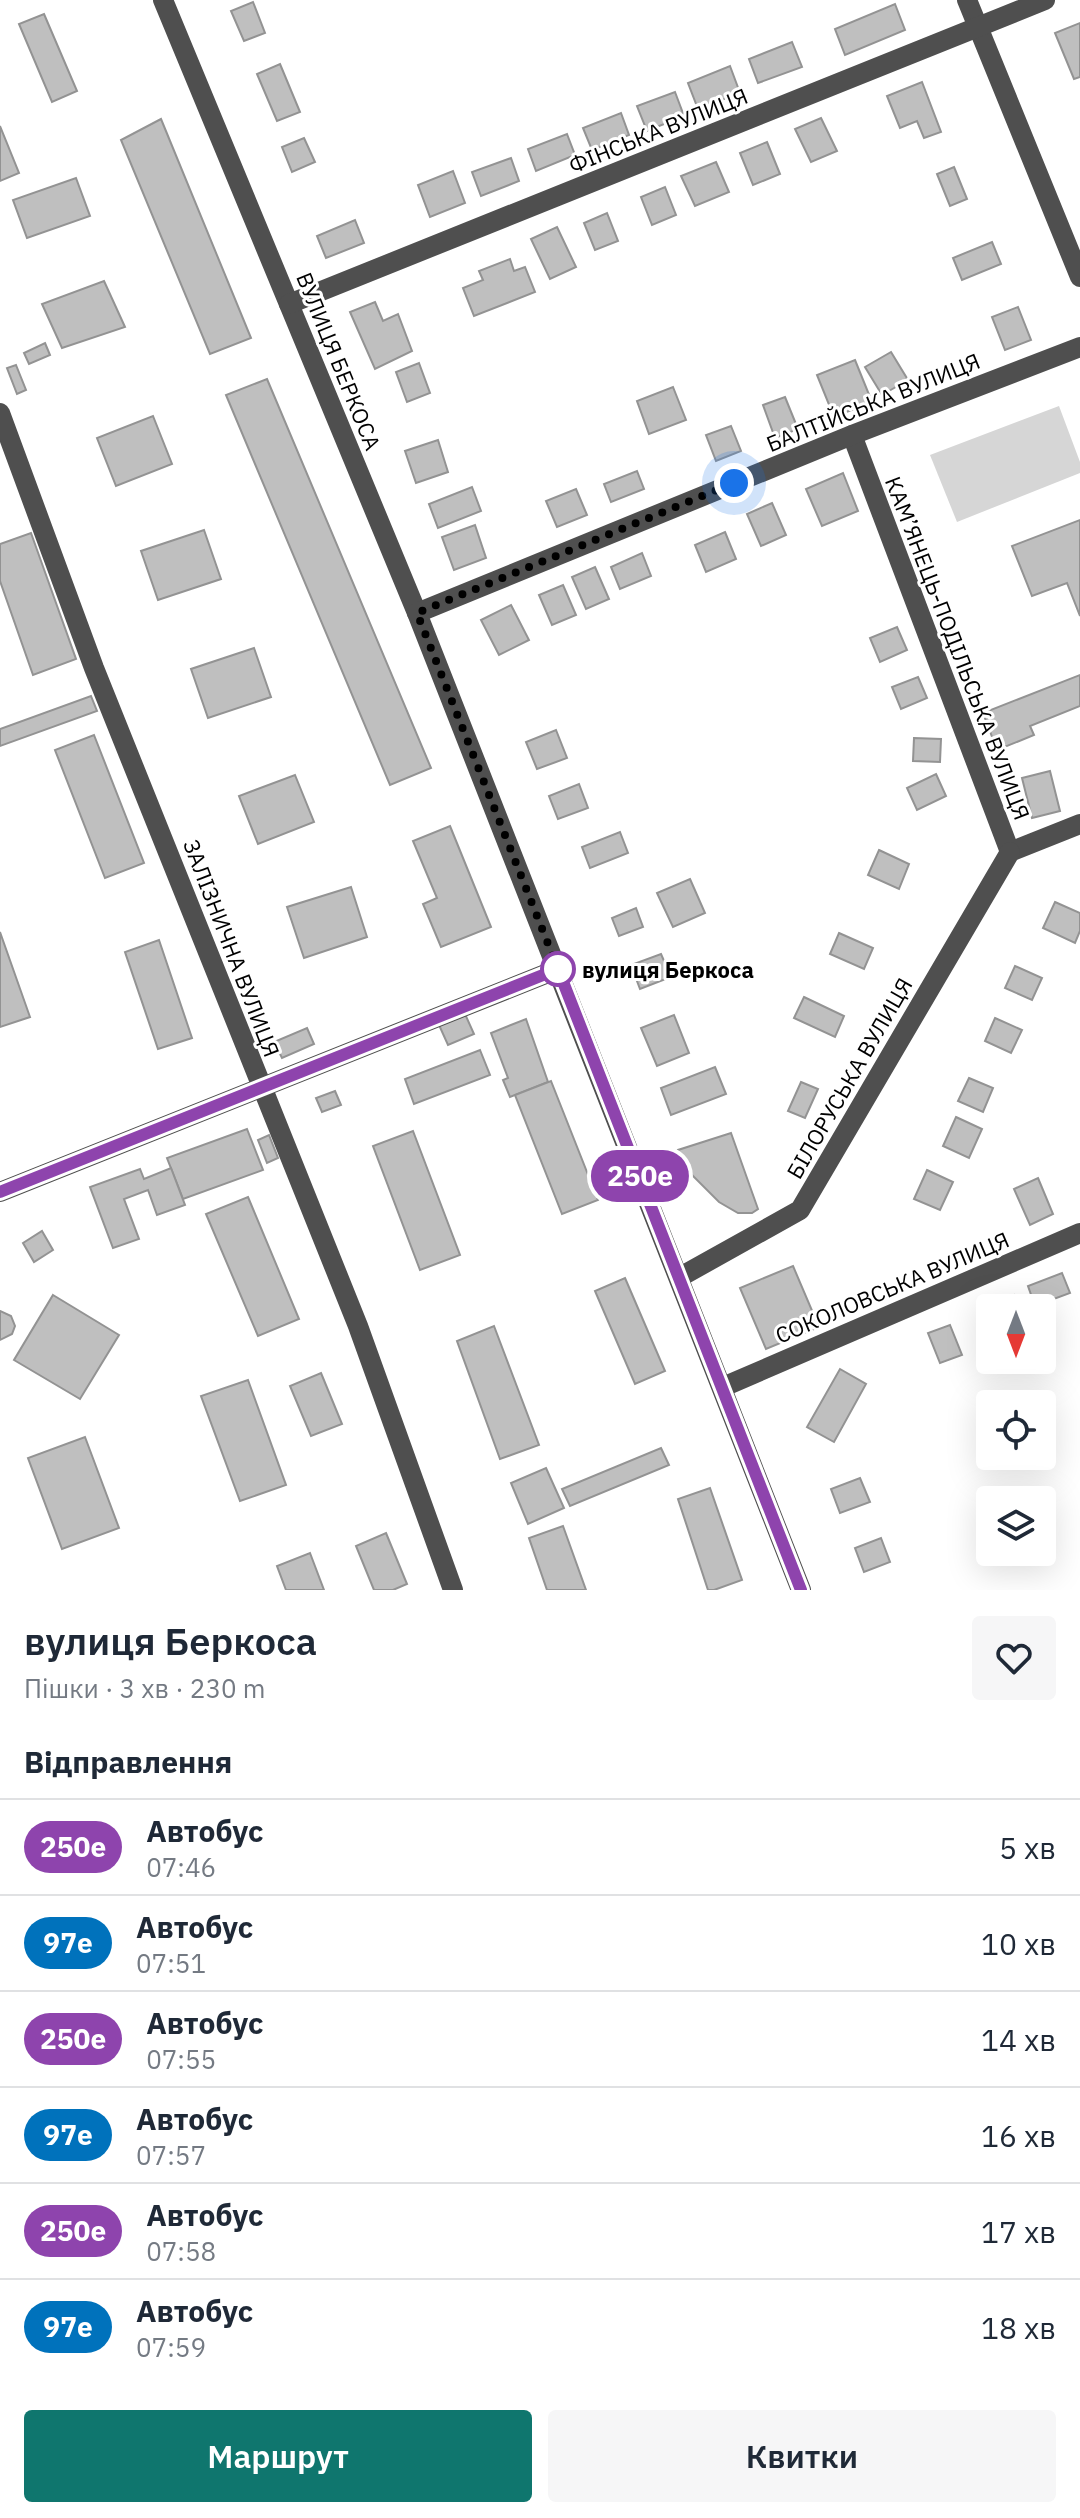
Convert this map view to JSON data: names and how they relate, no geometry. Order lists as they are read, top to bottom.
{
  "streets": {
    "street": [
      "ФІНСЬКА ВУЛИЦЯ",
      "ВУЛИЦЯ БЕРКОСА",
      "БАЛТІЙСЬКА ВУЛИЦЯ",
      "КАМ’ЯНЕЦЬ-ПОДІЛЬСЬКА ВУЛИЦЯ",
      "ЗАЛІЗНИЧНА ВУЛИЦЯ",
      "БІЛОРУСЬКА ВУЛИЦЯ",
      "СОКОЛОВСЬКА ВУЛИЦЯ"
    ]
  },
  "crossings": [
    ["ФІНСЬКА ВУЛИЦЯ", "ВУЛИЦЯ БЕРКОСА"],
    ["ВУЛИЦЯ БЕРКОСА", "БАЛТІЙСЬКА ВУЛИЦЯ"],
    ["ВУЛИЦЯ БЕРКОСА", "БІЛОРУСЬКА ВУЛИЦЯ"],
    ["ВУЛИЦЯ БЕРКОСА", "СОКОЛОВСЬКА ВУЛИЦЯ"],
    ["БАЛТІЙСЬКА ВУЛИЦЯ", "КАМ’ЯНЕЦЬ-ПОДІЛЬСЬКА ВУЛИЦЯ"],
    ["КАМ’ЯНЕЦЬ-ПОДІЛЬСЬКА ВУЛИЦЯ", "БІЛОРУСЬКА ВУЛИЦЯ"]
  ],
  "places": ["вулиця Беркоса"],
  "lines": ["bus line 250е"],
  "north": "bottom",
  "page": {
    "on_map": "250е",
    "heading": [
      ["вулиця Беркоса", "Пішки · 3 хв · 230 m"],
      "Відправлення"
    ],
    "list": [
      {
        "mark": "250е",
        "name": "Автобус",
        "note": "07:46",
        "value": "5 хв"
      },
      {
        "mark": "97е",
        "name": "Автобус",
        "note": "07:51",
        "value": "10 хв"
      },
      {
        "mark": "250е",
        "name": "Автобус",
        "note": "07:55",
        "value": "14 хв"
      },
      {
        "mark": "97е",
        "name": "Автобус",
        "note": "07:57",
        "value": "16 хв"
      },
      {
        "mark": "250е",
        "name": "Автобус",
        "note": "07:58",
        "value": "17 хв"
      },
      {
        "mark": "97е",
        "name": "Автобус",
        "note": "07:59",
        "value": "18 хв"
      }
    ],
    "buttons": ["Маршрут", "Квитки"]
  }
}
